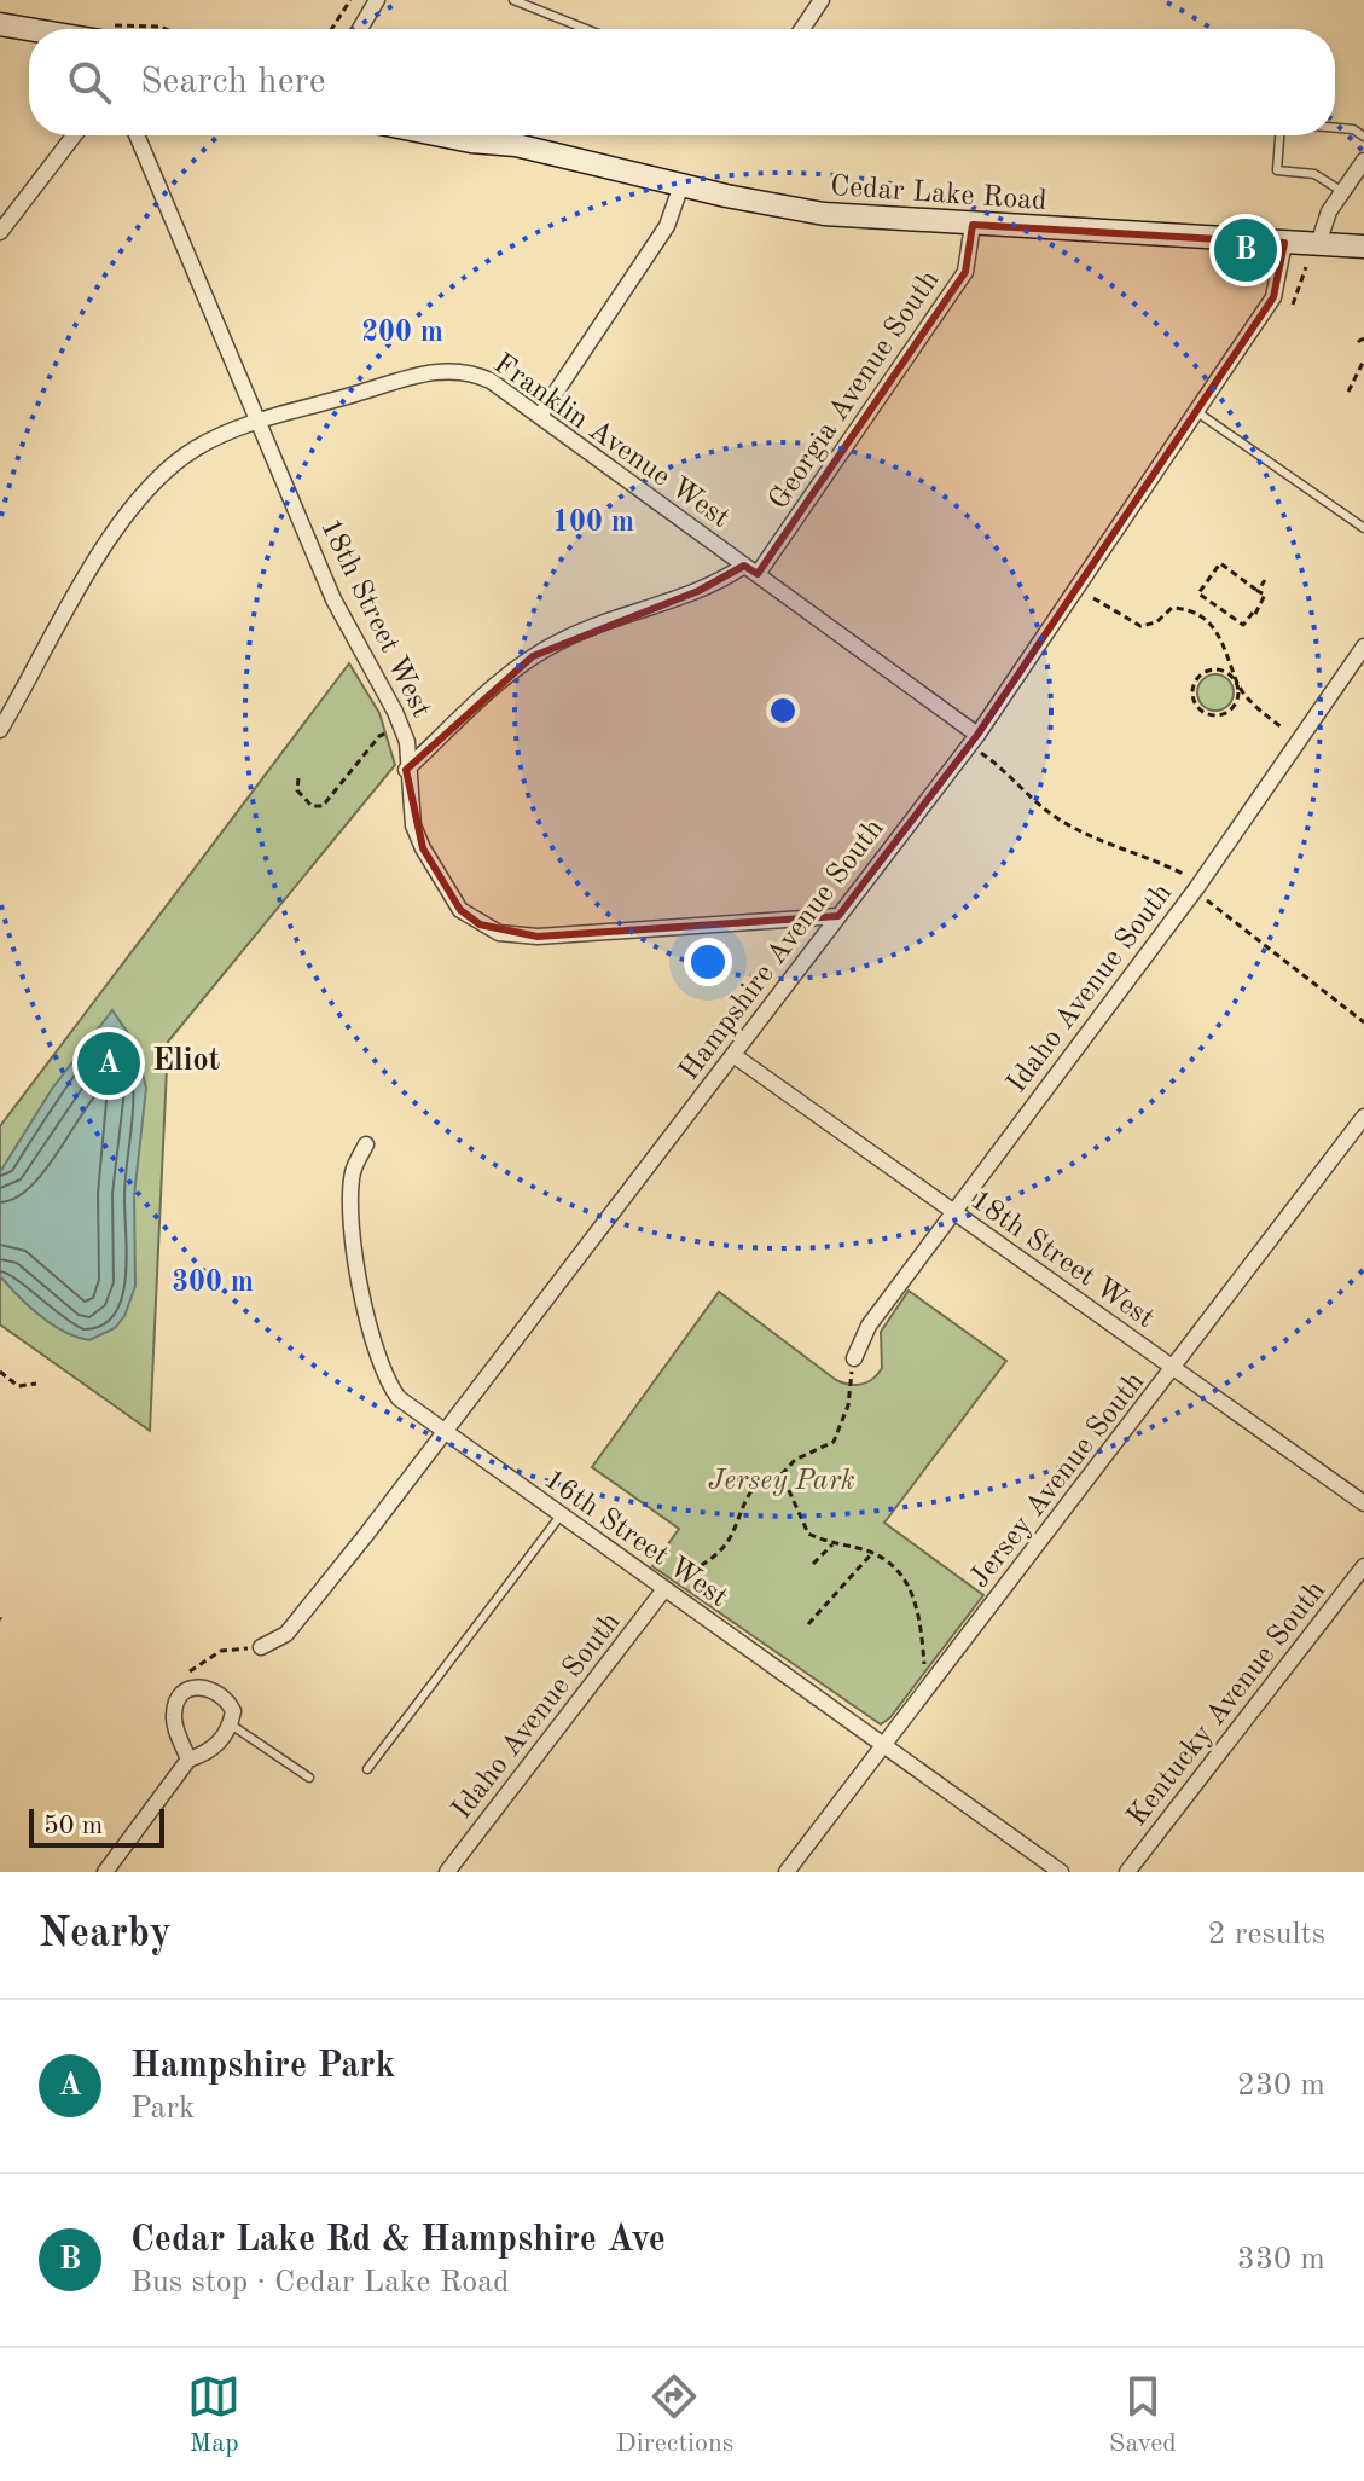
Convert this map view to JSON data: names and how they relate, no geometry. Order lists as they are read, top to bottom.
{
  "streets": {
    "street": [
      "Cedar Lake Road",
      "Georgia Avenue South",
      "Franklin Avenue West",
      "18th Street West",
      "Hampshire Avenue South",
      "Idaho Avenue South",
      "Jersey Avenue South",
      "16th Street West",
      "Kentucky Avenue South"
    ]
  },
  "crossings": [
    ["Cedar Lake Road", "Georgia Avenue South"],
    ["Cedar Lake Road", "Hampshire Avenue South"],
    ["Georgia Avenue South", "Franklin Avenue West"],
    ["Georgia Avenue South", "18th Street West"],
    ["Franklin Avenue West", "18th Street West"],
    ["Franklin Avenue West", "Hampshire Avenue South"],
    ["18th Street West", "Hampshire Avenue South"],
    ["18th Street West", "Idaho Avenue South"],
    ["18th Street West", "Jersey Avenue South"],
    ["Hampshire Avenue South", "16th Street West"],
    ["Idaho Avenue South", "16th Street West"],
    ["Jersey Avenue South", "16th Street West"]
  ],
  "districts": ["Eliot"],
  "parks": ["Jersey Park"],
  "scale_bar": "50 m",
  "page": {
    "search": "Search here",
    "pins": ["B", "A"],
    "scale": "50 m",
    "heading": ["Nearby", "2 results"],
    "list": [
      {
        "mark": "A",
        "name": "Hampshire Park",
        "note": "Park",
        "value": "230 m"
      },
      {
        "mark": "B",
        "name": "Cedar Lake Rd & Hampshire Ave",
        "note": "Bus stop · Cedar Lake Road",
        "value": "330 m"
      }
    ],
    "nav": ["Map", "Directions", "Saved"]
  },
  "rings": ["200 m", "100 m", "300 m"]
}
